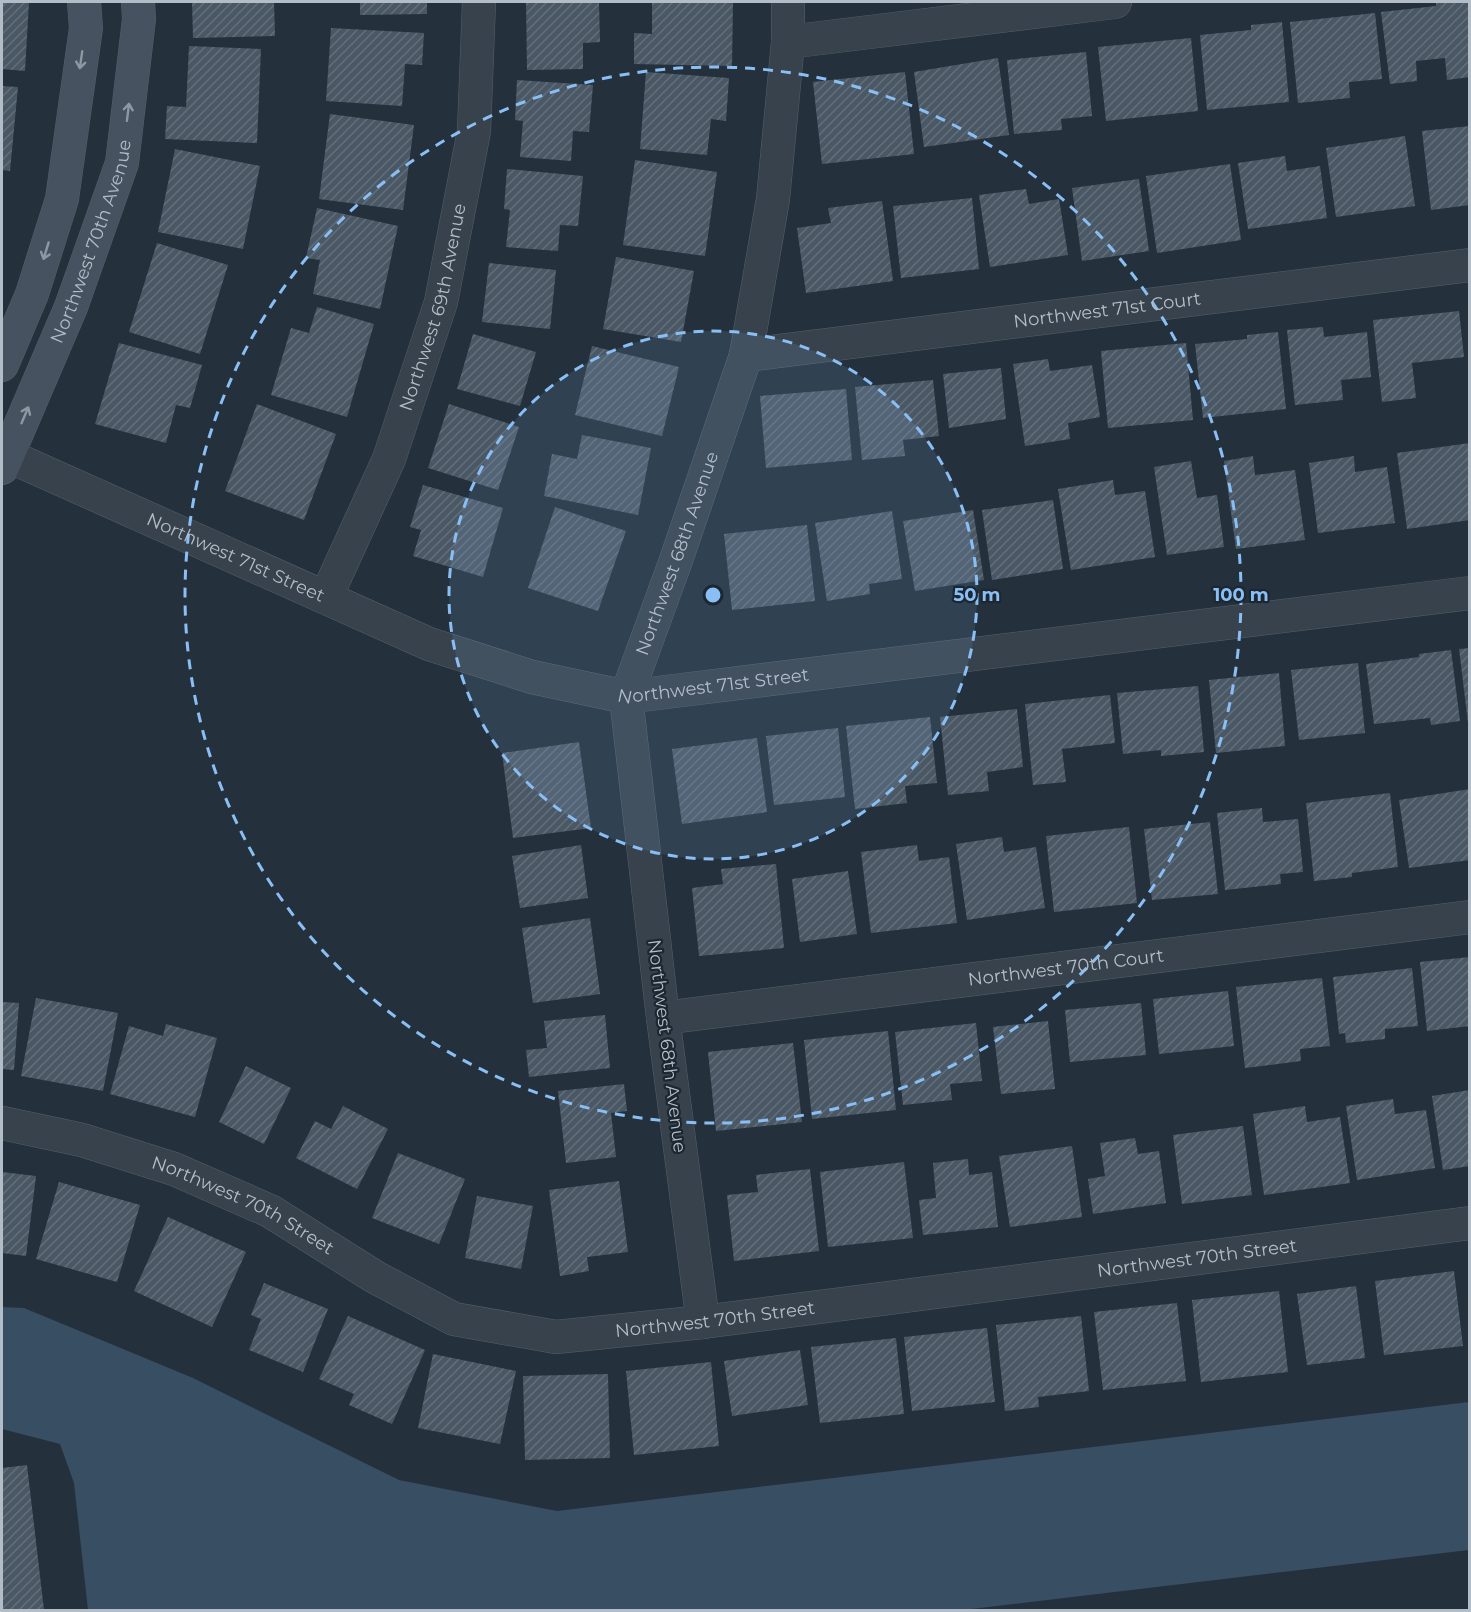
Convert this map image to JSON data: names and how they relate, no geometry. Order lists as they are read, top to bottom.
{
  "streets": {
    "street": [
      "Northwest 70th Avenue",
      "Northwest 69th Avenue",
      "Northwest 71st Court",
      "Northwest 68th Avenue",
      "Northwest 71st Street",
      "Northwest 70th Court",
      "Northwest 70th Street"
    ]
  },
  "crossings": [
    ["Northwest 70th Avenue", "Northwest 71st Street"],
    ["Northwest 69th Avenue", "Northwest 71st Street"],
    ["Northwest 71st Court", "Northwest 68th Avenue"],
    ["Northwest 68th Avenue", "Northwest 71st Street"],
    ["Northwest 68th Avenue", "Northwest 70th Court"],
    ["Northwest 68th Avenue", "Northwest 70th Street"]
  ],
  "rings": ["50 m", "100 m"]
}
